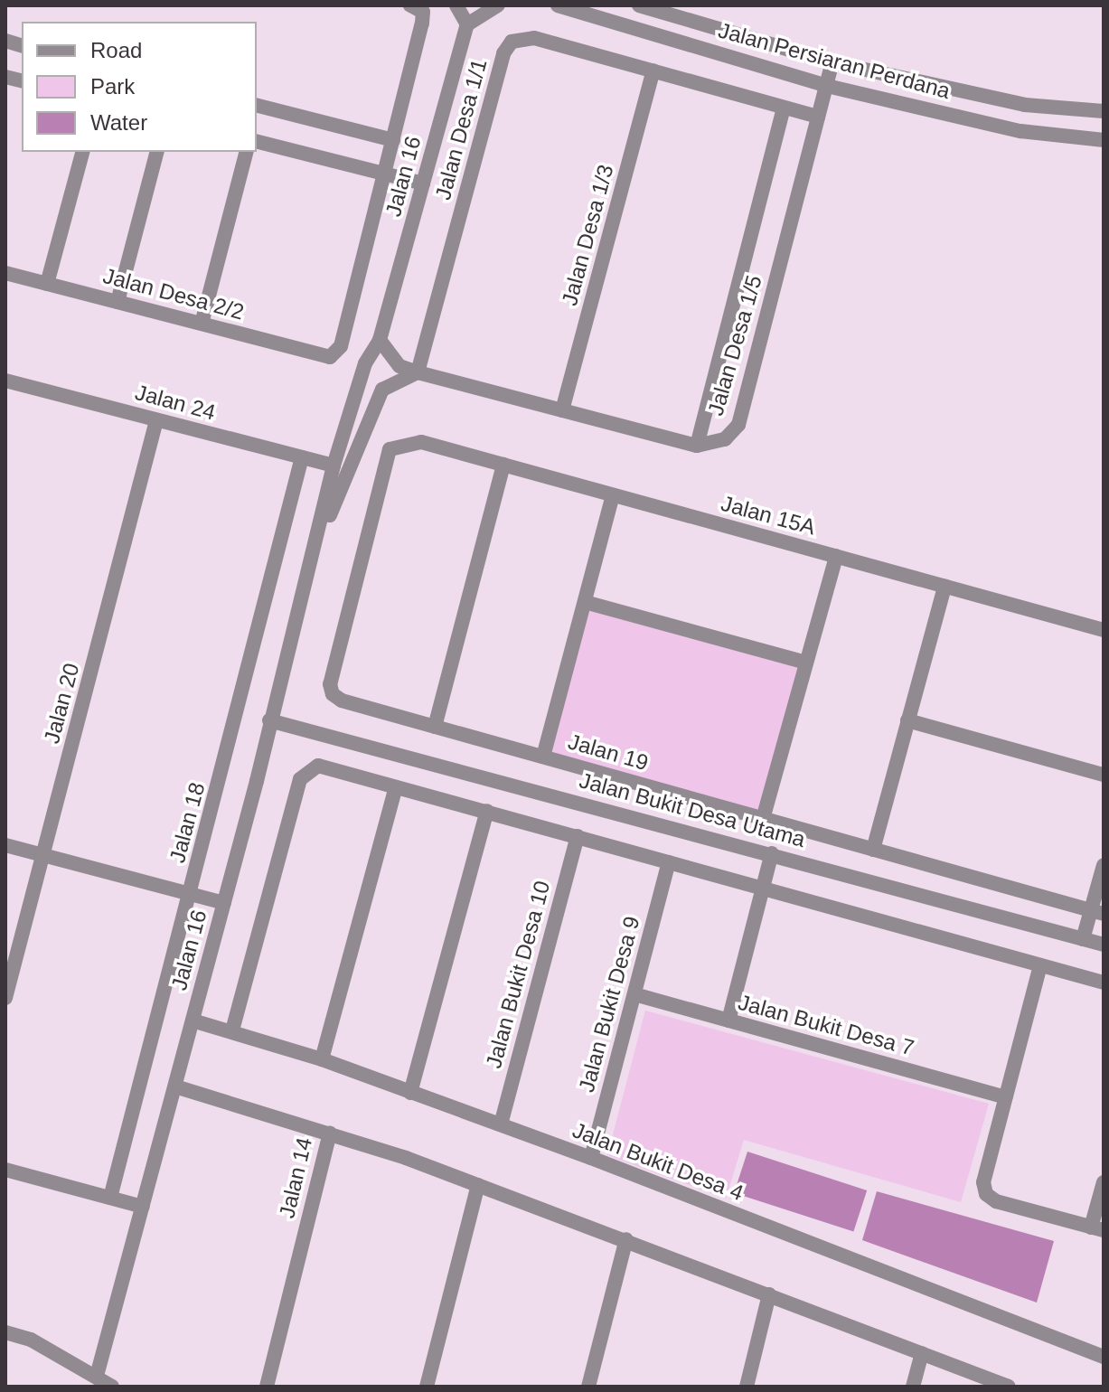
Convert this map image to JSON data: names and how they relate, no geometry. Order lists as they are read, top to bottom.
{
  "streets": {
    "street": [
      "Jalan Persiaran Perdana",
      "Jalan Desa 1/1",
      "Jalan 16",
      "Jalan Desa 1/3",
      "Jalan Desa 2/2",
      "Jalan Desa 1/5",
      "Jalan 24",
      "Jalan 15A",
      "Jalan 20",
      "Jalan 19",
      "Jalan Bukit Desa Utama",
      "Jalan 18",
      "Jalan Bukit Desa 10",
      "Jalan Bukit Desa 9",
      "Jalan Bukit Desa 7",
      "Jalan Bukit Desa 4",
      "Jalan 14"
    ]
  },
  "crossings": [
    ["Jalan Persiaran Perdana", "Jalan Desa 1/5"],
    ["Jalan Desa 1/1", "Jalan 16"],
    ["Jalan Desa 1/1", "Jalan Desa 1/3"],
    ["Jalan 16", "Jalan 24"],
    ["Jalan 16", "Jalan Bukit Desa Utama"],
    ["Jalan 16", "Jalan Bukit Desa 4"],
    ["Jalan 16", "Jalan 14"],
    ["Jalan 24", "Jalan 20"],
    ["Jalan 24", "Jalan 18"],
    ["Jalan 15A", "Jalan 19"],
    ["Jalan Bukit Desa 10", "Jalan Bukit Desa 4"],
    ["Jalan Bukit Desa 9", "Jalan Bukit Desa 7"],
    ["Jalan Bukit Desa 9", "Jalan Bukit Desa 4"]
  ],
  "legend": ["Road", "Park", "Water"]
}
